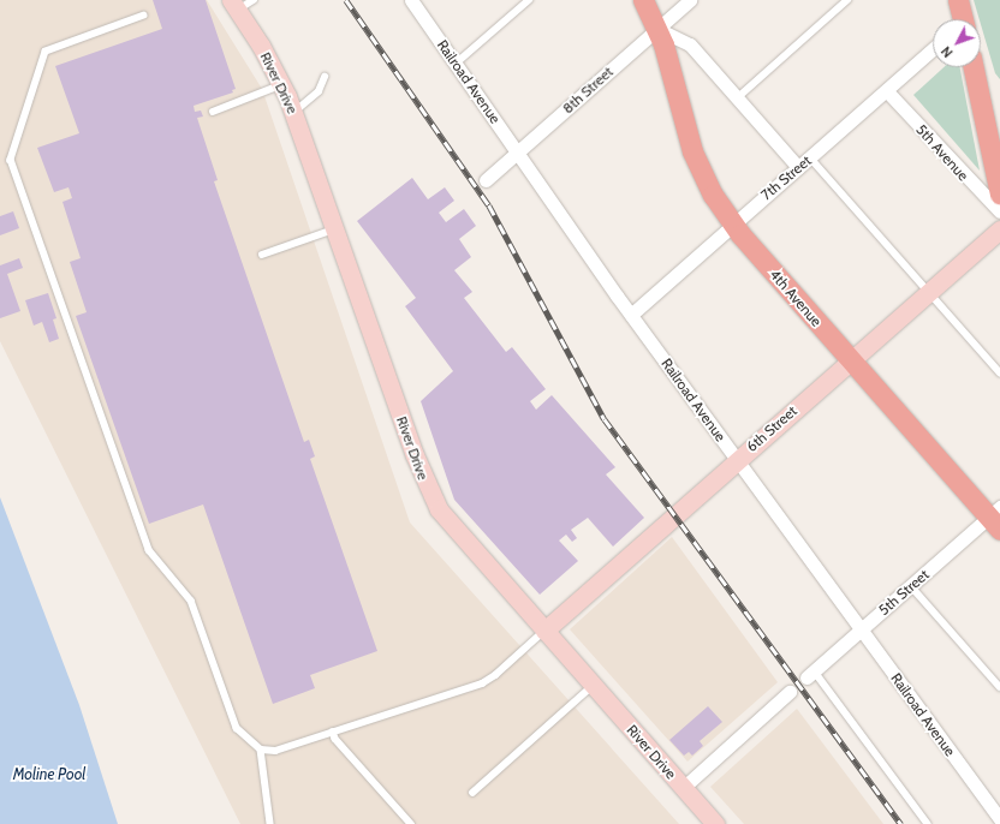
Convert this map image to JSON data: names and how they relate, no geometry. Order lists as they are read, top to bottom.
{
  "streets": {
    "main road": ["River Drive", "4th Avenue", "6th Street"],
    "street": [
      "Railroad Avenue",
      "8th Street",
      "5th Avenue",
      "7th Street",
      "5th Street"
    ]
  },
  "crossings": [
    ["Railroad Avenue", "8th Street"],
    ["Railroad Avenue", "7th Street"],
    ["Railroad Avenue", "6th Street"],
    ["Railroad Avenue", "5th Street"],
    ["River Drive", "6th Street"],
    ["8th Street", "4th Avenue"],
    ["5th Avenue", "7th Street"],
    ["7th Street", "4th Avenue"],
    ["4th Avenue", "6th Street"],
    ["4th Avenue", "5th Street"]
  ],
  "water": ["Moline Pool"],
  "north": "bottom left"
}
